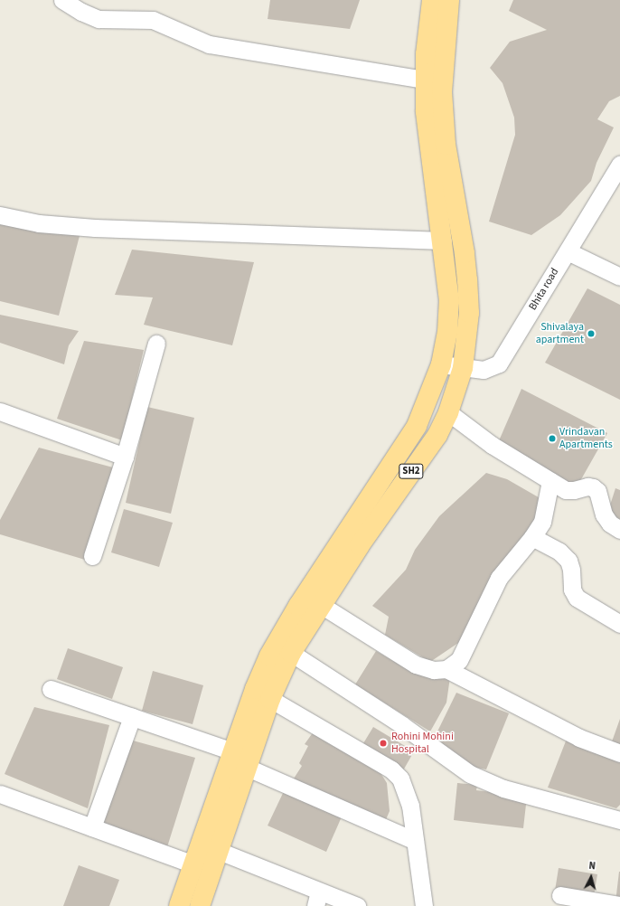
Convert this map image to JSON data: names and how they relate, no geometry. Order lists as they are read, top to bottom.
{
  "streets": {
    "main road": ["SH2"],
    "street": ["Bhita road"]
  },
  "crossings": [
    ["Bhita road", "SH2"]
  ],
  "places": ["Shivalaya apartment", "Vrindavan Apartments", "Rohini Mohini Hospital"],
  "north": "top"
}
